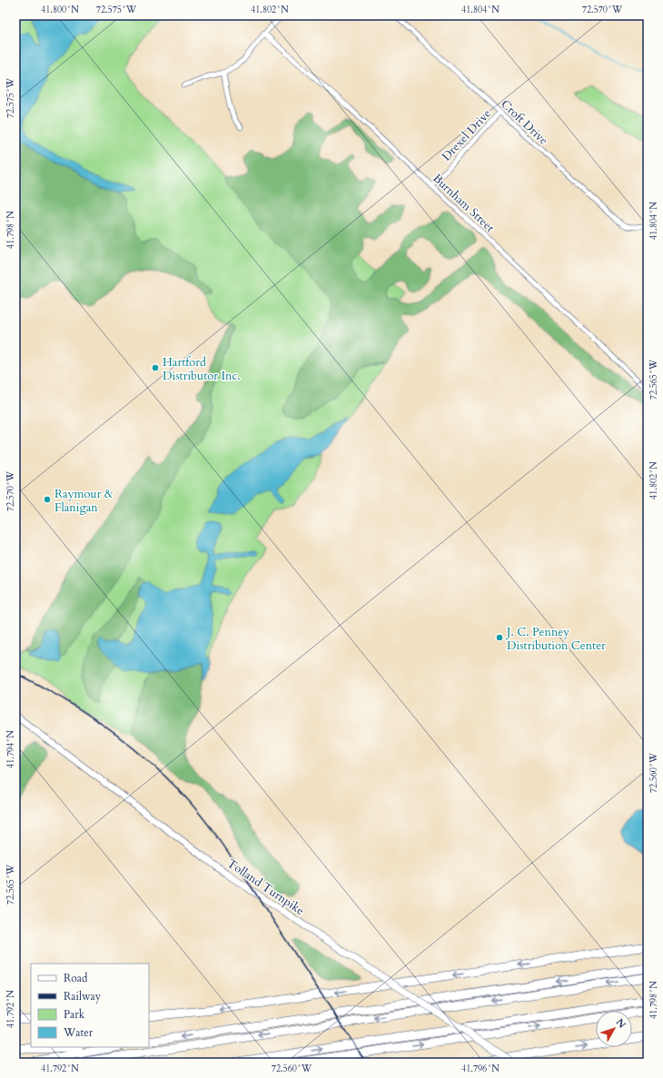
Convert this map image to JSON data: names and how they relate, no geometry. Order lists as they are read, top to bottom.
{
  "streets": {
    "main road": ["Tolland Turnpike"],
    "street": ["Croft Drive", "Drexel Drive", "Burnham Street"]
  },
  "crossings": [
    ["Croft Drive", "Drexel Drive"],
    ["Drexel Drive", "Burnham Street"]
  ],
  "places": ["Hartford Distributor Inc.", "Raymour & Flanigan", "J. C. Penney Distribution Center"],
  "legend": [
    "Road",
    "Railway",
    "Park",
    "Water"
  ],
  "north": "top right",
  "coordinates": [
    "41.800°N",
    "72.575°W",
    "41.802°N",
    "41.804°N",
    "72.570°W",
    "41.798°N",
    "72.565°W",
    "41.794°N",
    "72.560°W",
    "41.792°N",
    "41.796°N"
  ]
}
